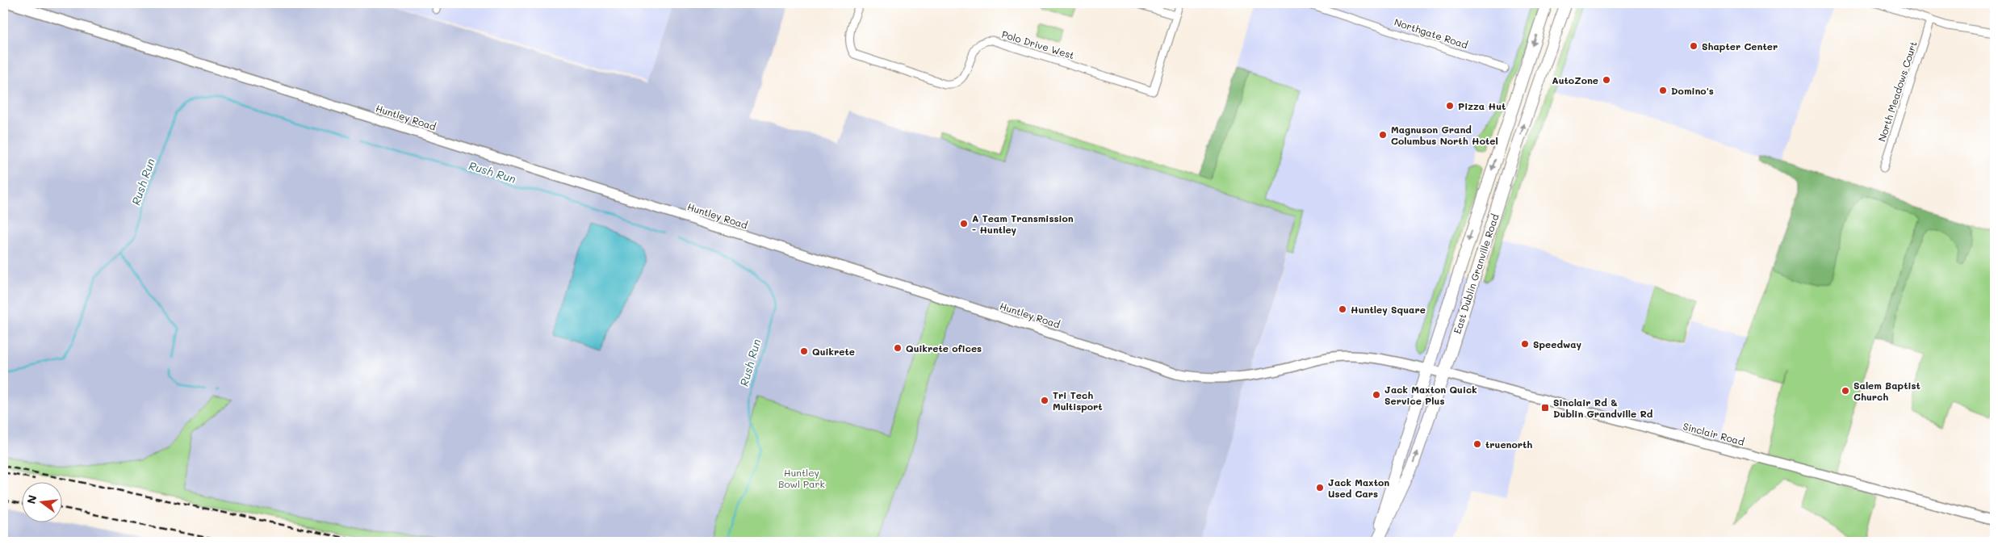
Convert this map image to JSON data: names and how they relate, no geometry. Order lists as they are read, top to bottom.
{
  "streets": {
    "main road": ["Huntley Road", "East Dublin Granville Road", "Sinclair Road"],
    "street": ["Northgate Road", "Polo Drive West", "North Meadows Court"]
  },
  "crossings": [
    ["Huntley Road", "East Dublin Granville Road"],
    ["Huntley Road", "Sinclair Road"],
    ["East Dublin Granville Road", "Sinclair Road"]
  ],
  "water": ["Rush Run"],
  "parks": ["Huntley Bowl Park"],
  "places": {
    "other": [
      "Shapter Center",
      "AutoZone",
      "Domino's",
      "Pizza Hut",
      "Magnuson Grand Columbus North Hotel",
      "A Team Transmission - Huntley",
      "Huntley Square",
      "Speedway",
      "Quikrete ofices",
      "Quikrete",
      "Salem Baptist Church",
      "Jack Maxton Quick Service Plus",
      "Tri Tech Multisport",
      "truenorth",
      "Jack Maxton Used Cars"
    ],
    "transit": ["Sinclair Rd & Dublin Grandville Rd"]
  },
  "north": "left"
}
